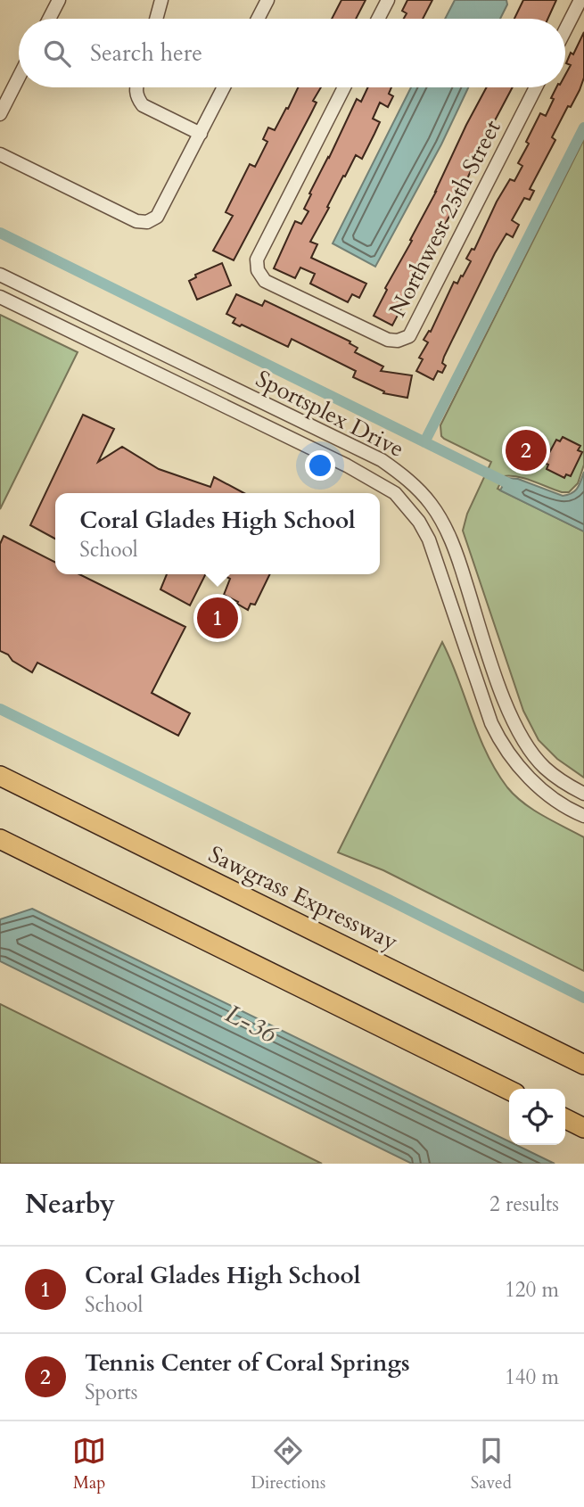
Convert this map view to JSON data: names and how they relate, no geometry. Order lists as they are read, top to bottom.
{
  "streets": {
    "highway": ["Sawgrass Expressway"],
    "street": ["Northwest 25th Street", "Sportsplex Drive"]
  },
  "water": ["L-36"],
  "page": {
    "search": "Search here",
    "pins": ["2", "1"],
    "popup": ["Coral Glades High School", "School"],
    "heading": ["Nearby", "2 results"],
    "list": [
      {
        "mark": "1",
        "name": "Coral Glades High School",
        "note": "School",
        "value": "120 m"
      },
      {
        "mark": "2",
        "name": "Tennis Center of Coral Springs",
        "note": "Sports",
        "value": "140 m"
      }
    ],
    "nav": ["Map", "Directions", "Saved"]
  }
}
